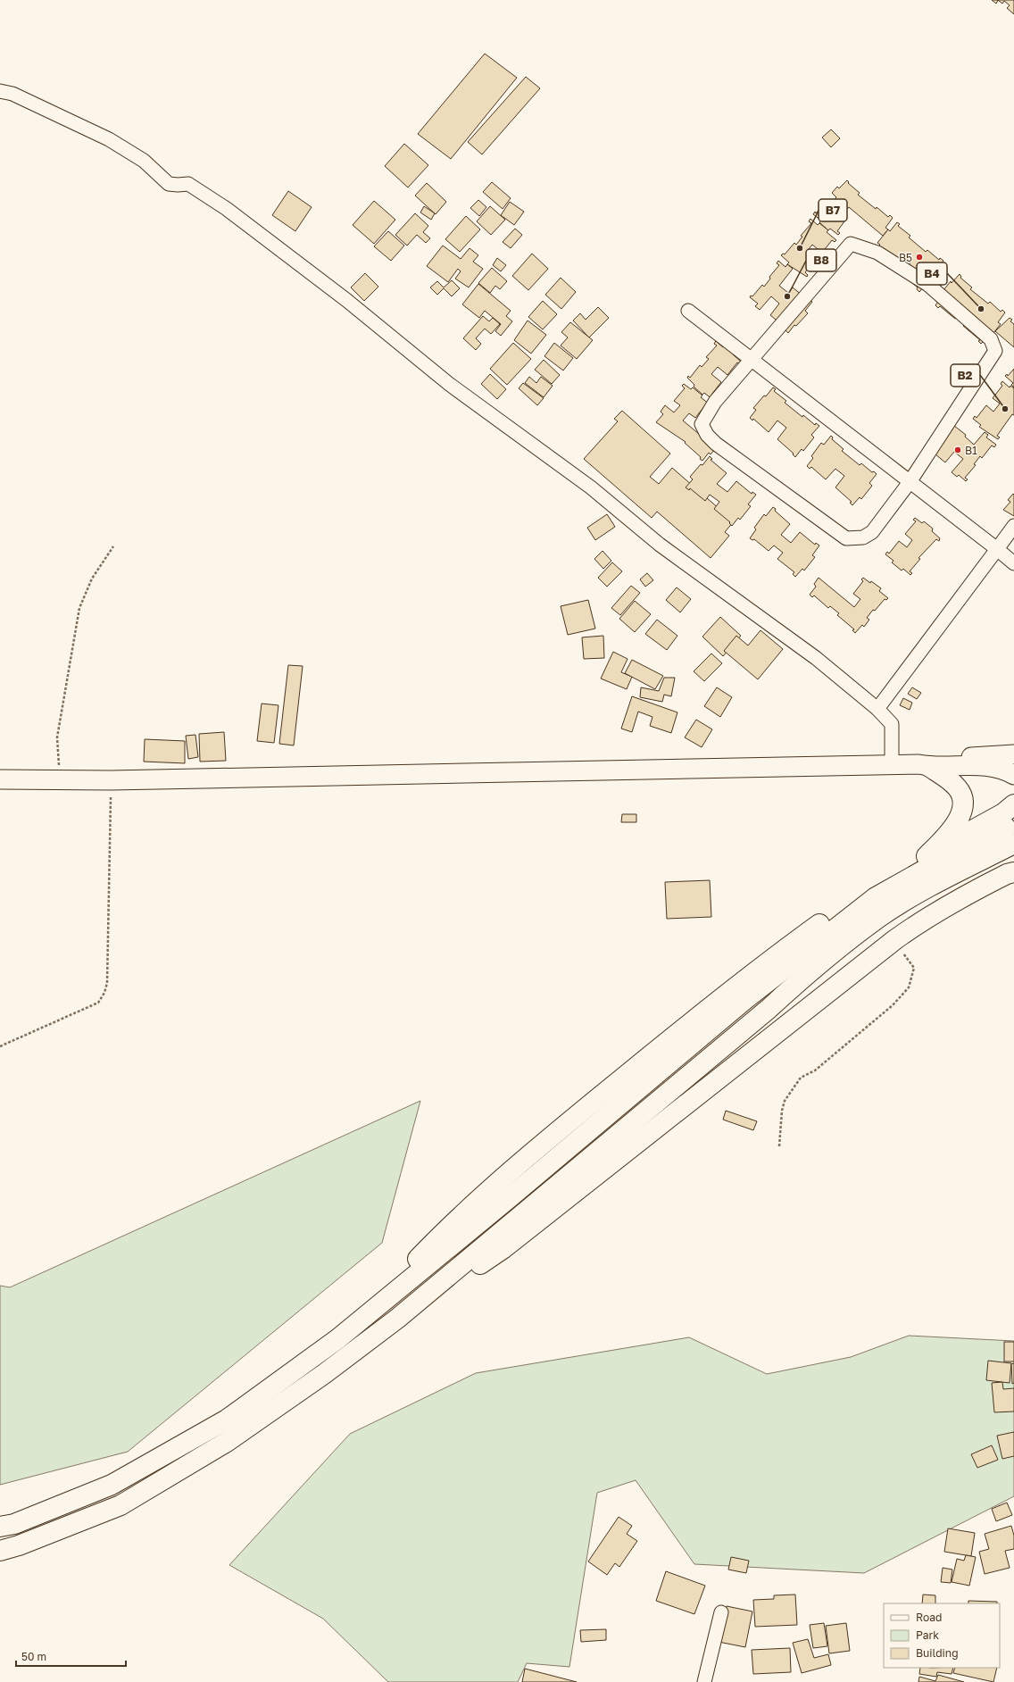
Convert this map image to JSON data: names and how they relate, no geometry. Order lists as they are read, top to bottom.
{
  "places": [
    "B7",
    "B5",
    "B8",
    "B4",
    "B2",
    "B1"
  ],
  "legend": ["Road", "Park", "Building"],
  "scale_bar": "50 m"
}
